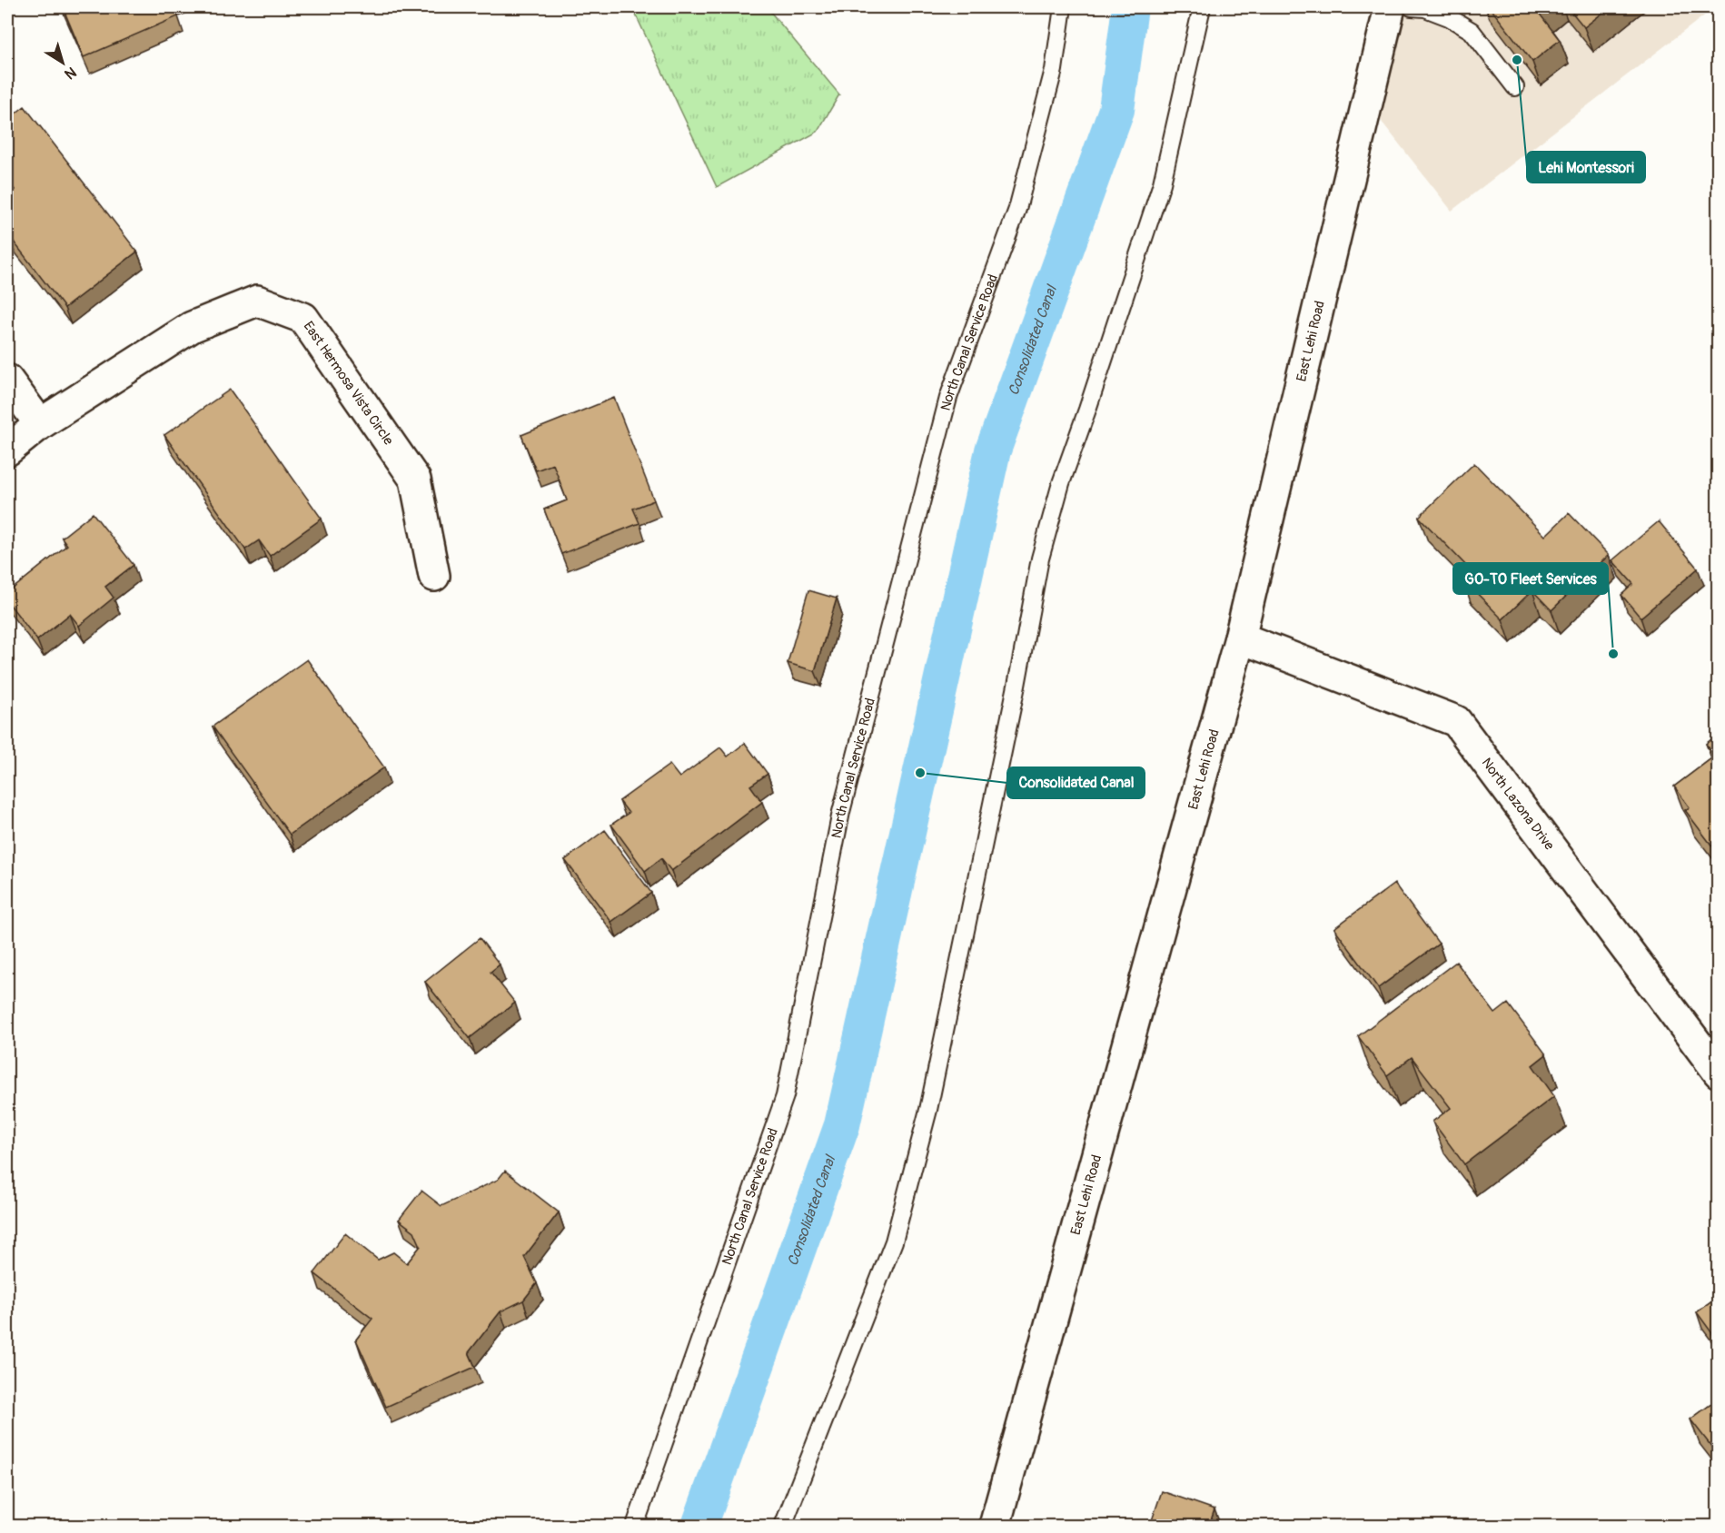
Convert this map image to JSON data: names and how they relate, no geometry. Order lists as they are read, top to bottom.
{
  "streets": {
    "street": ["East Lehi Road", "East Hermosa Vista Circle", "North Lazona Drive"],
    "lane": ["North Canal Service Road"]
  },
  "crossings": [
    ["East Lehi Road", "North Lazona Drive"]
  ],
  "water": ["Consolidated Canal"],
  "places": ["Lehi Montessori", "GO-TO Fleet Services", "Consolidated Canal"],
  "north": "bottom right"
}
